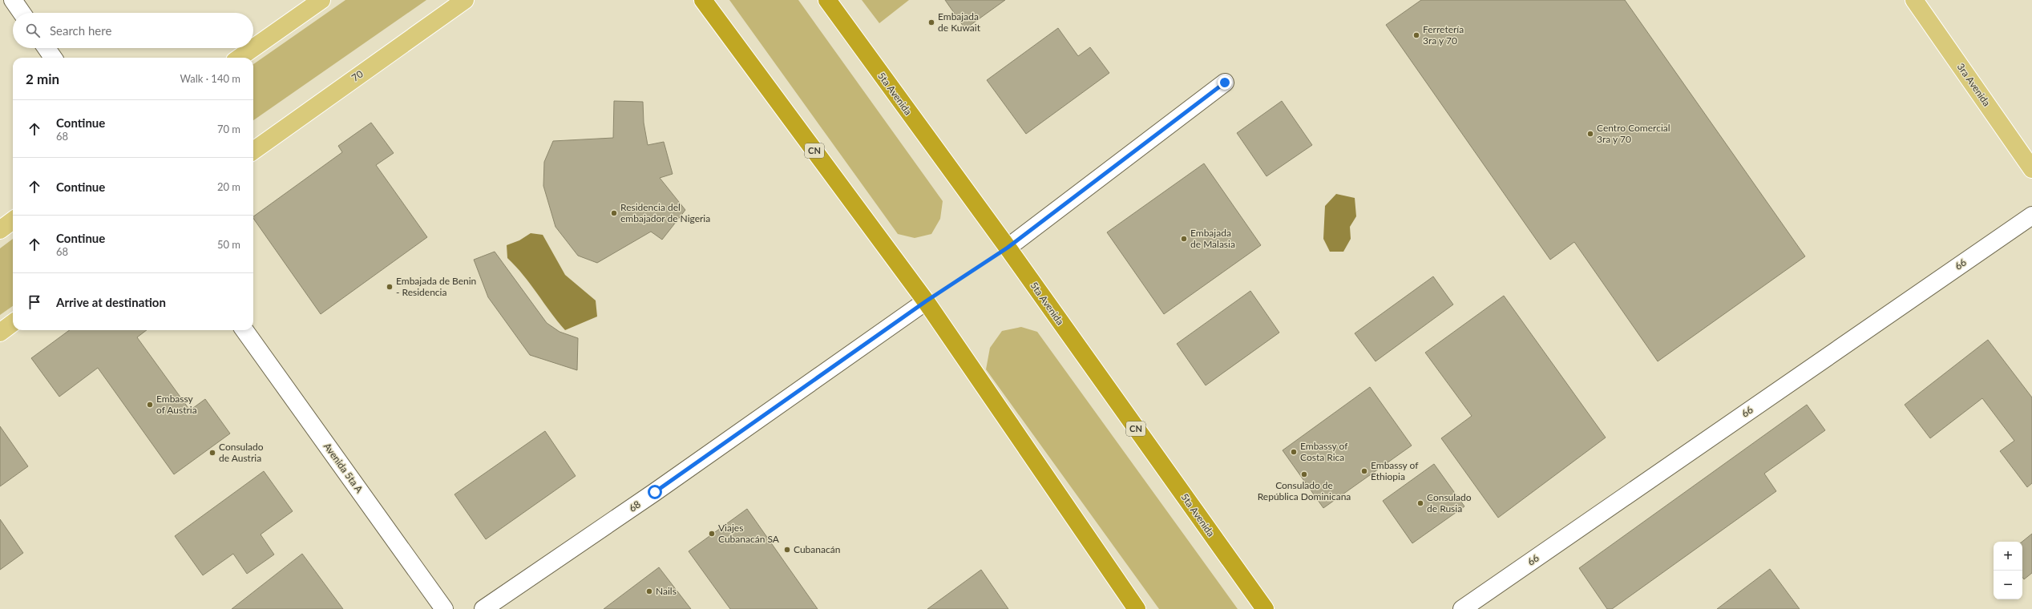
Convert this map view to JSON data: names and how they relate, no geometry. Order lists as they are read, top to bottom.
{
  "streets": {
    "highway": ["5ta Avenida", "CN"],
    "main road": ["70", "3ra Avenida"],
    "street": ["66", "Avenida 5ta A", "68"]
  },
  "crossings": [
    ["CN", "68"]
  ],
  "places": [
    "Embajada de Kuwait",
    "Ferretería 3ra y 70",
    "Centro Comercial 3ra y 70",
    "Residencia del embajador de Nigeria",
    "Embajada de Malasia",
    "Embajada de Benin - Residencia",
    "Embassy of Austria",
    "Embassy of Costa Rica",
    "Consulado de Austria",
    "Embassy of Ethiopia",
    "Consulado de República Dominicana",
    "Consulado de Rusia",
    "Viajes Cubanacán SA",
    "Cubanacán",
    "Nails"
  ],
  "page": {
    "search": "Search here",
    "heading": ["2 min", "Walk · 140 m"],
    "list": [
      ["Continue", "68", "70 m"],
      ["Continue", "20 m"],
      ["Continue", "68", "50 m"],
      "Arrive at destination"
    ],
    "map_buttons": ["+", "−"]
  }
}
